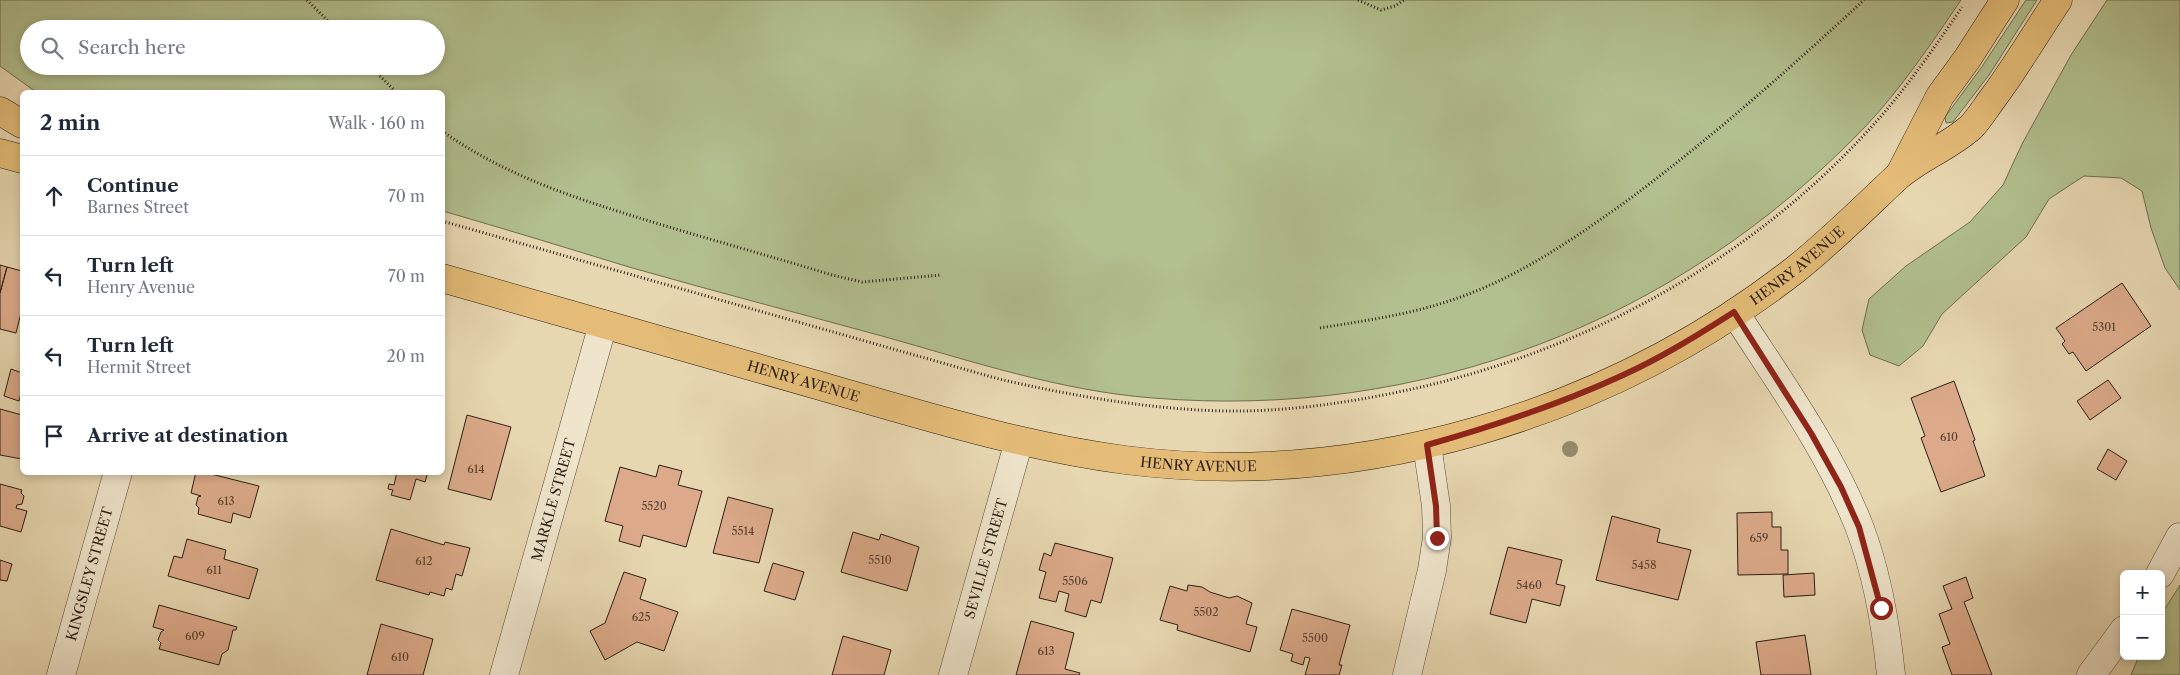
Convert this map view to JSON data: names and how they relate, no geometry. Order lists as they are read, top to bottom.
{
  "streets": {
    "main road": ["HENRY AVENUE"],
    "street": ["MARKLE STREET", "SEVILLE STREET", "KINGSLEY STREET"]
  },
  "crossings": [
    ["HENRY AVENUE", "MARKLE STREET"],
    ["HENRY AVENUE", "SEVILLE STREET"]
  ],
  "house_numbers": [
    "5301",
    "610",
    "614",
    "613",
    "5520",
    "5514",
    "659",
    "5510",
    "612",
    "5458",
    "611",
    "5506",
    "5460",
    "5502",
    "625",
    "609",
    "5500",
    "613",
    "610"
  ],
  "page": {
    "search": "Search here",
    "heading": ["2 min", "Walk · 160 m"],
    "list": [
      ["Continue", "Barnes Street", "70 m"],
      ["Turn left", "Henry Avenue", "70 m"],
      ["Turn left", "Hermit Street", "20 m"],
      "Arrive at destination"
    ],
    "map_buttons": ["+", "−"]
  }
}
